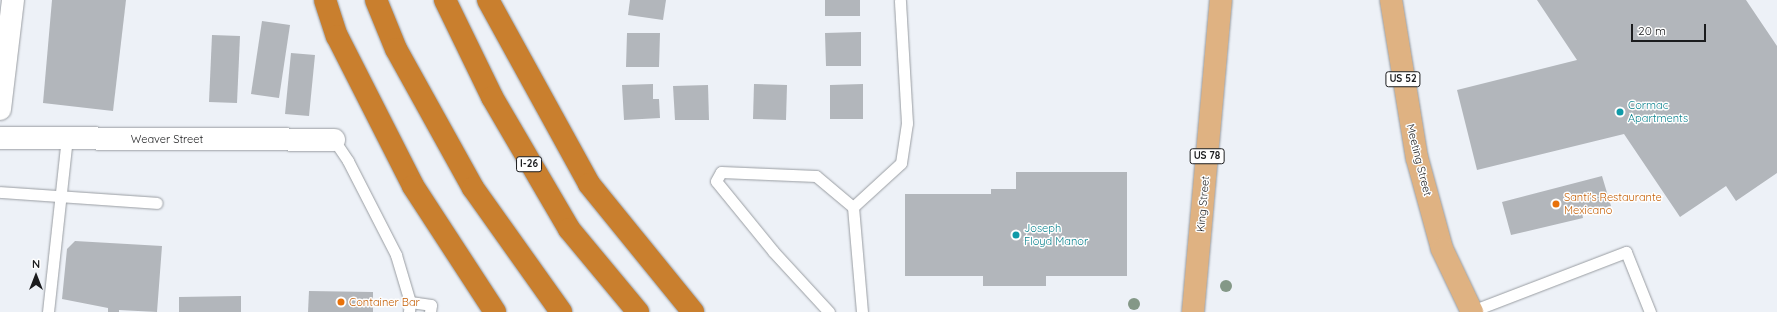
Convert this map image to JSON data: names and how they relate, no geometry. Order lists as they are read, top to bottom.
{
  "streets": {
    "highway": ["I-26"],
    "main road": [
      "US 52",
      "US 78",
      "Meeting Street",
      "King Street"
    ],
    "street": ["Weaver Street"]
  },
  "places": [
    "Cormac Apartments",
    "Santi's Restaurante Mexicano",
    "Joseph Floyd Manor",
    "Container Bar"
  ],
  "scale_bar": "20 m",
  "north": "top"
}
